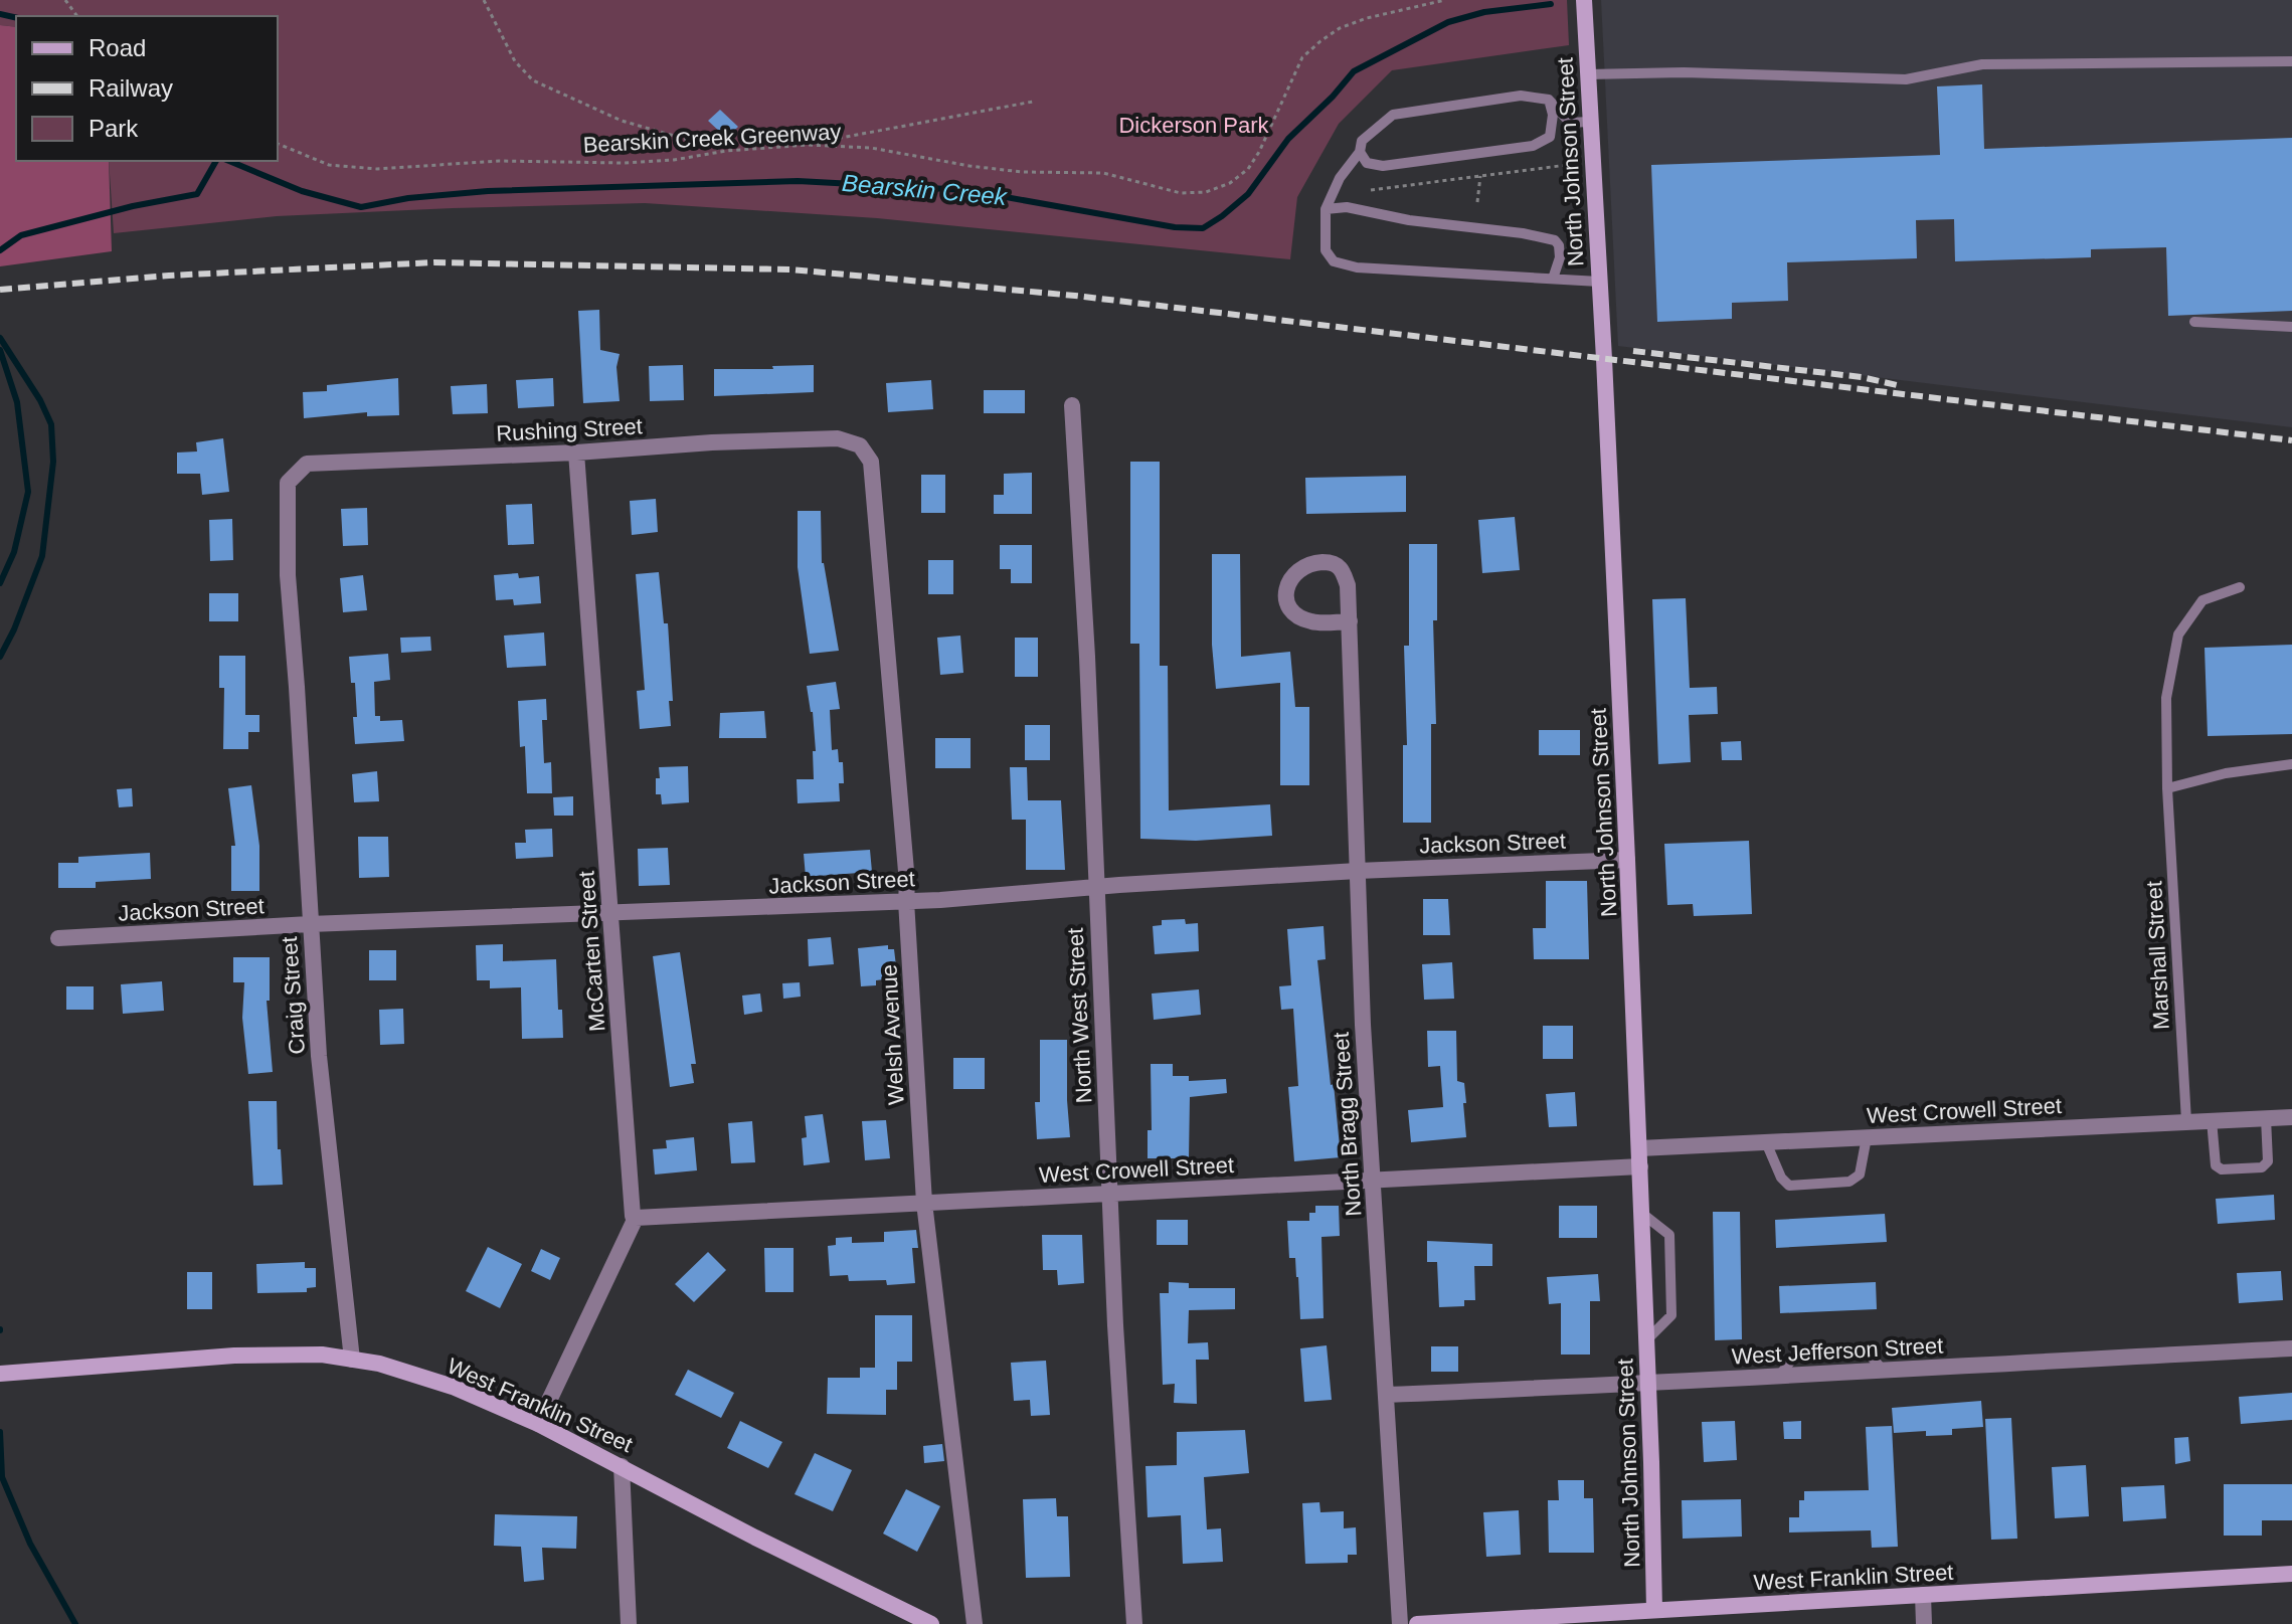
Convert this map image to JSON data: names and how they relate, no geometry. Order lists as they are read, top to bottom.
{
  "streets": {
    "main road": ["North Johnson Street", "West Franklin Street"],
    "street": [
      "Rushing Street",
      "Jackson Street",
      "McCarten Street",
      "Craig Street",
      "North West Street",
      "Welsh Avenue",
      "West Crowell Street",
      "North Bragg Street",
      "West Jefferson Street"
    ],
    "lane": ["Marshall Street"],
    "path": ["Bearskin Creek Greenway"]
  },
  "crossings": [
    ["North Johnson Street", "Jackson Street"],
    ["North Johnson Street", "West Crowell Street"],
    ["North Johnson Street", "West Jefferson Street"],
    ["North Johnson Street", "West Franklin Street"],
    ["Rushing Street", "McCarten Street"],
    ["Rushing Street", "Craig Street"],
    ["Rushing Street", "Welsh Avenue"],
    ["Jackson Street", "McCarten Street"],
    ["Jackson Street", "Craig Street"],
    ["Jackson Street", "North West Street"],
    ["Jackson Street", "Welsh Avenue"],
    ["Jackson Street", "North Bragg Street"],
    ["McCarten Street", "West Crowell Street"],
    ["Marshall Street", "West Crowell Street"],
    ["Craig Street", "West Franklin Street"],
    ["North West Street", "West Crowell Street"],
    ["Welsh Avenue", "West Crowell Street"],
    ["West Crowell Street", "North Bragg Street"],
    ["North Bragg Street", "West Jefferson Street"]
  ],
  "water": ["Bearskin Creek"],
  "parks": ["Dickerson Park"],
  "legend": ["Road", "Railway", "Park"]
}
